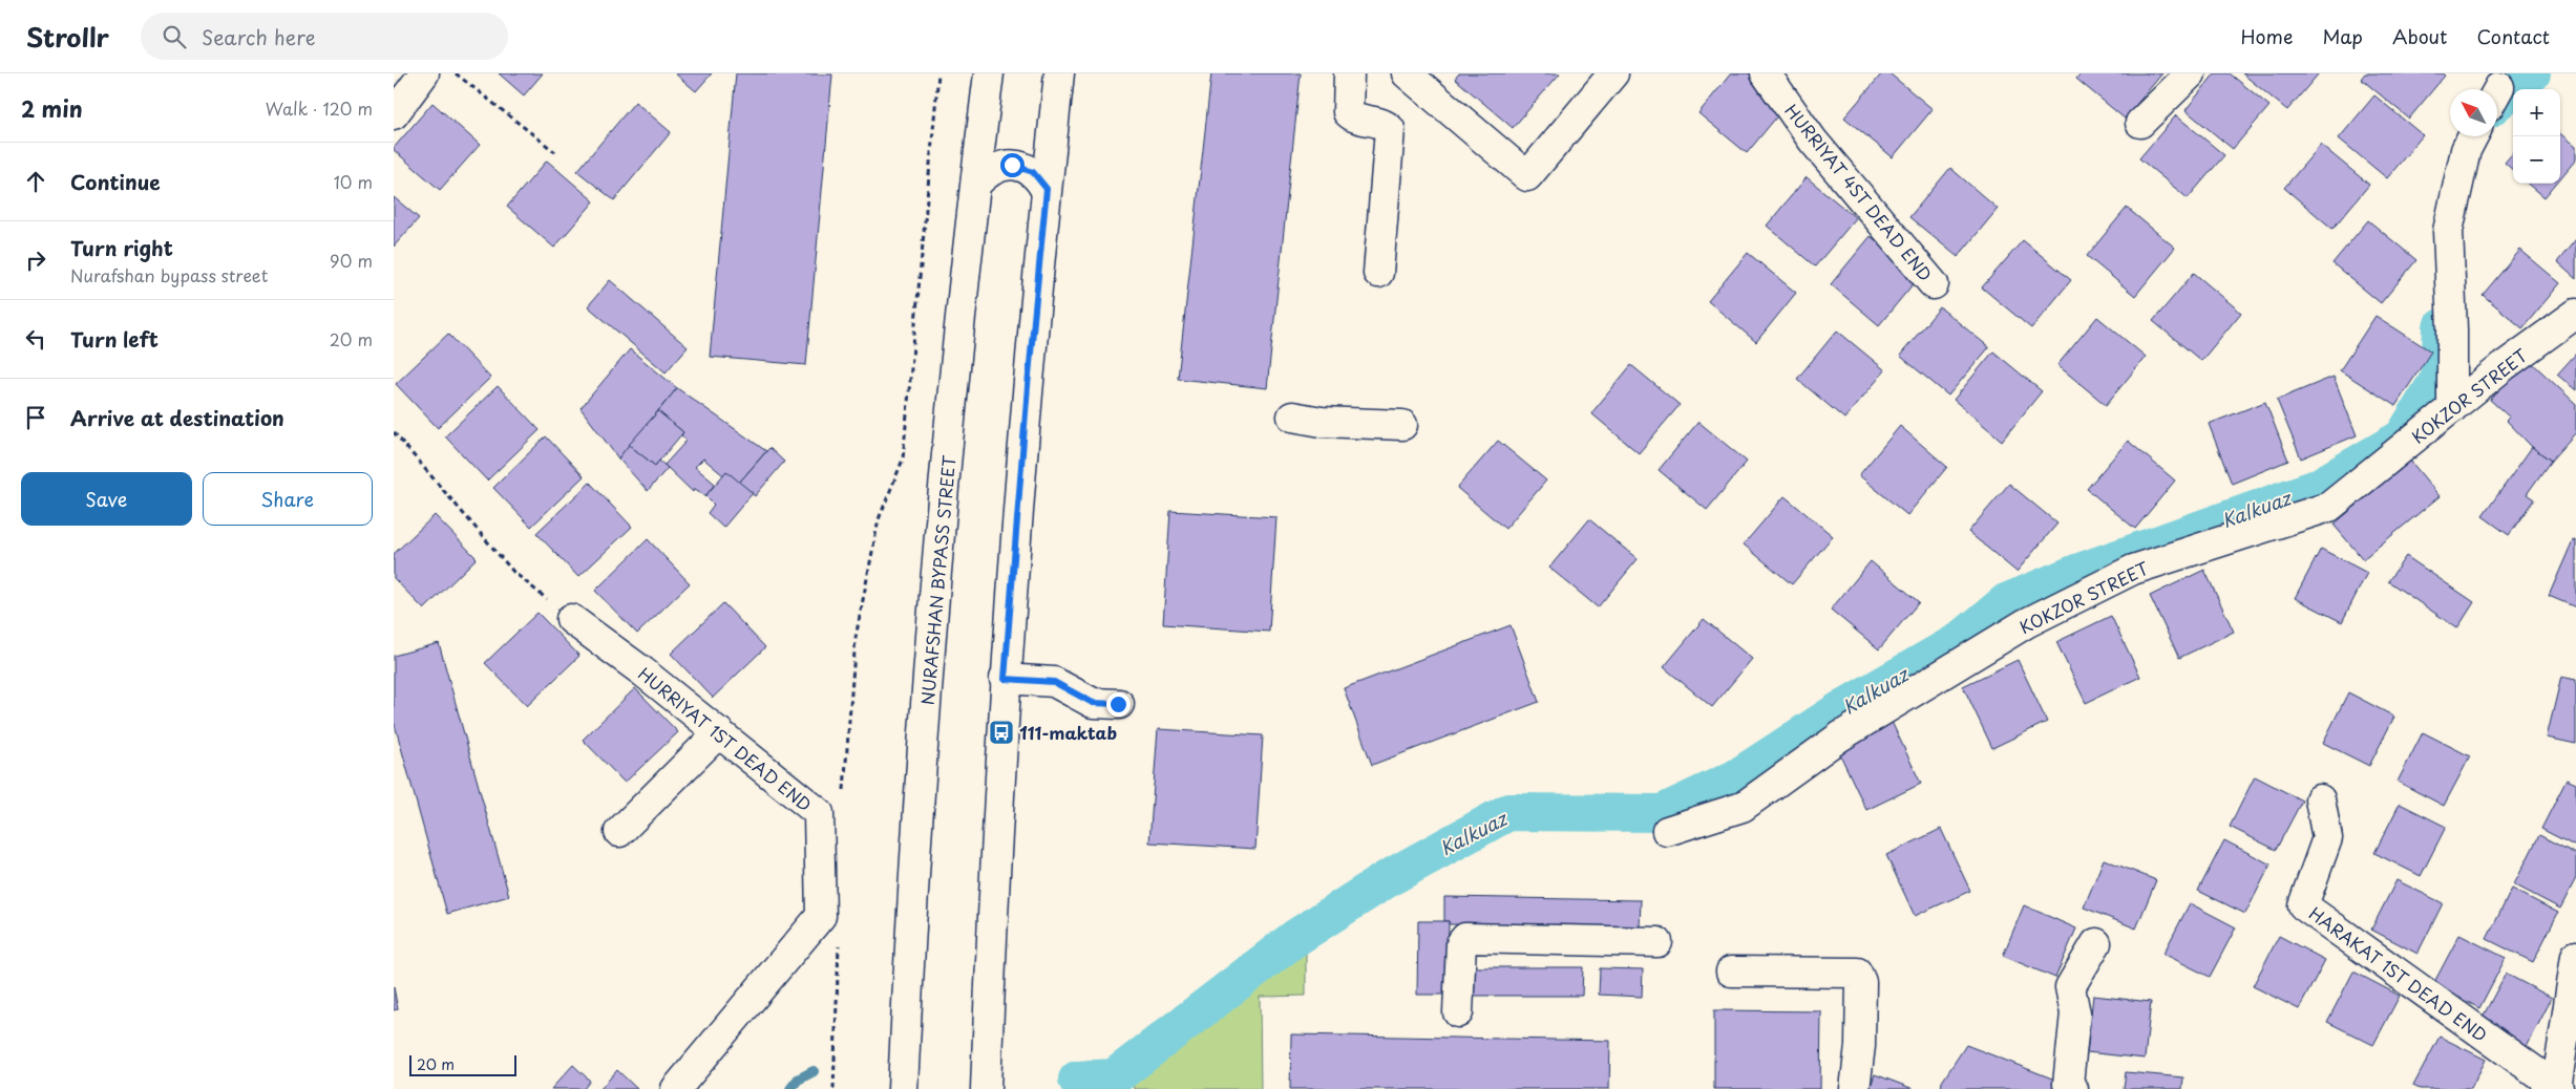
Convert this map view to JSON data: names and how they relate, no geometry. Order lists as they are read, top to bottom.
{
  "streets": {
    "street": [
      "HURRIYAT 4ST DEAD END",
      "KOKZOR STREET",
      "NURAFSHAN BYPASS STREET",
      "HURRIYAT 1ST DEAD END",
      "HARAKAT 1ST DEAD END"
    ]
  },
  "water": ["Kalkuaz"],
  "places": {
    "bus stop": ["111-maktab"]
  },
  "scale_bar": "20 m",
  "north": "top left",
  "page": {
    "header": "Strollr",
    "search": "Search here",
    "nav": [
      "Home",
      "Map",
      "About",
      "Contact"
    ],
    "heading": ["2 min", "Walk · 120 m"],
    "map_buttons": ["+", "−"],
    "list": [
      ["Continue", "10 m"],
      ["Turn right", "Nurafshan bypass street", "90 m"],
      ["Turn left", "20 m"],
      "Arrive at destination"
    ],
    "buttons": ["Save", "Share"],
    "scale": "20 m"
  }
}
